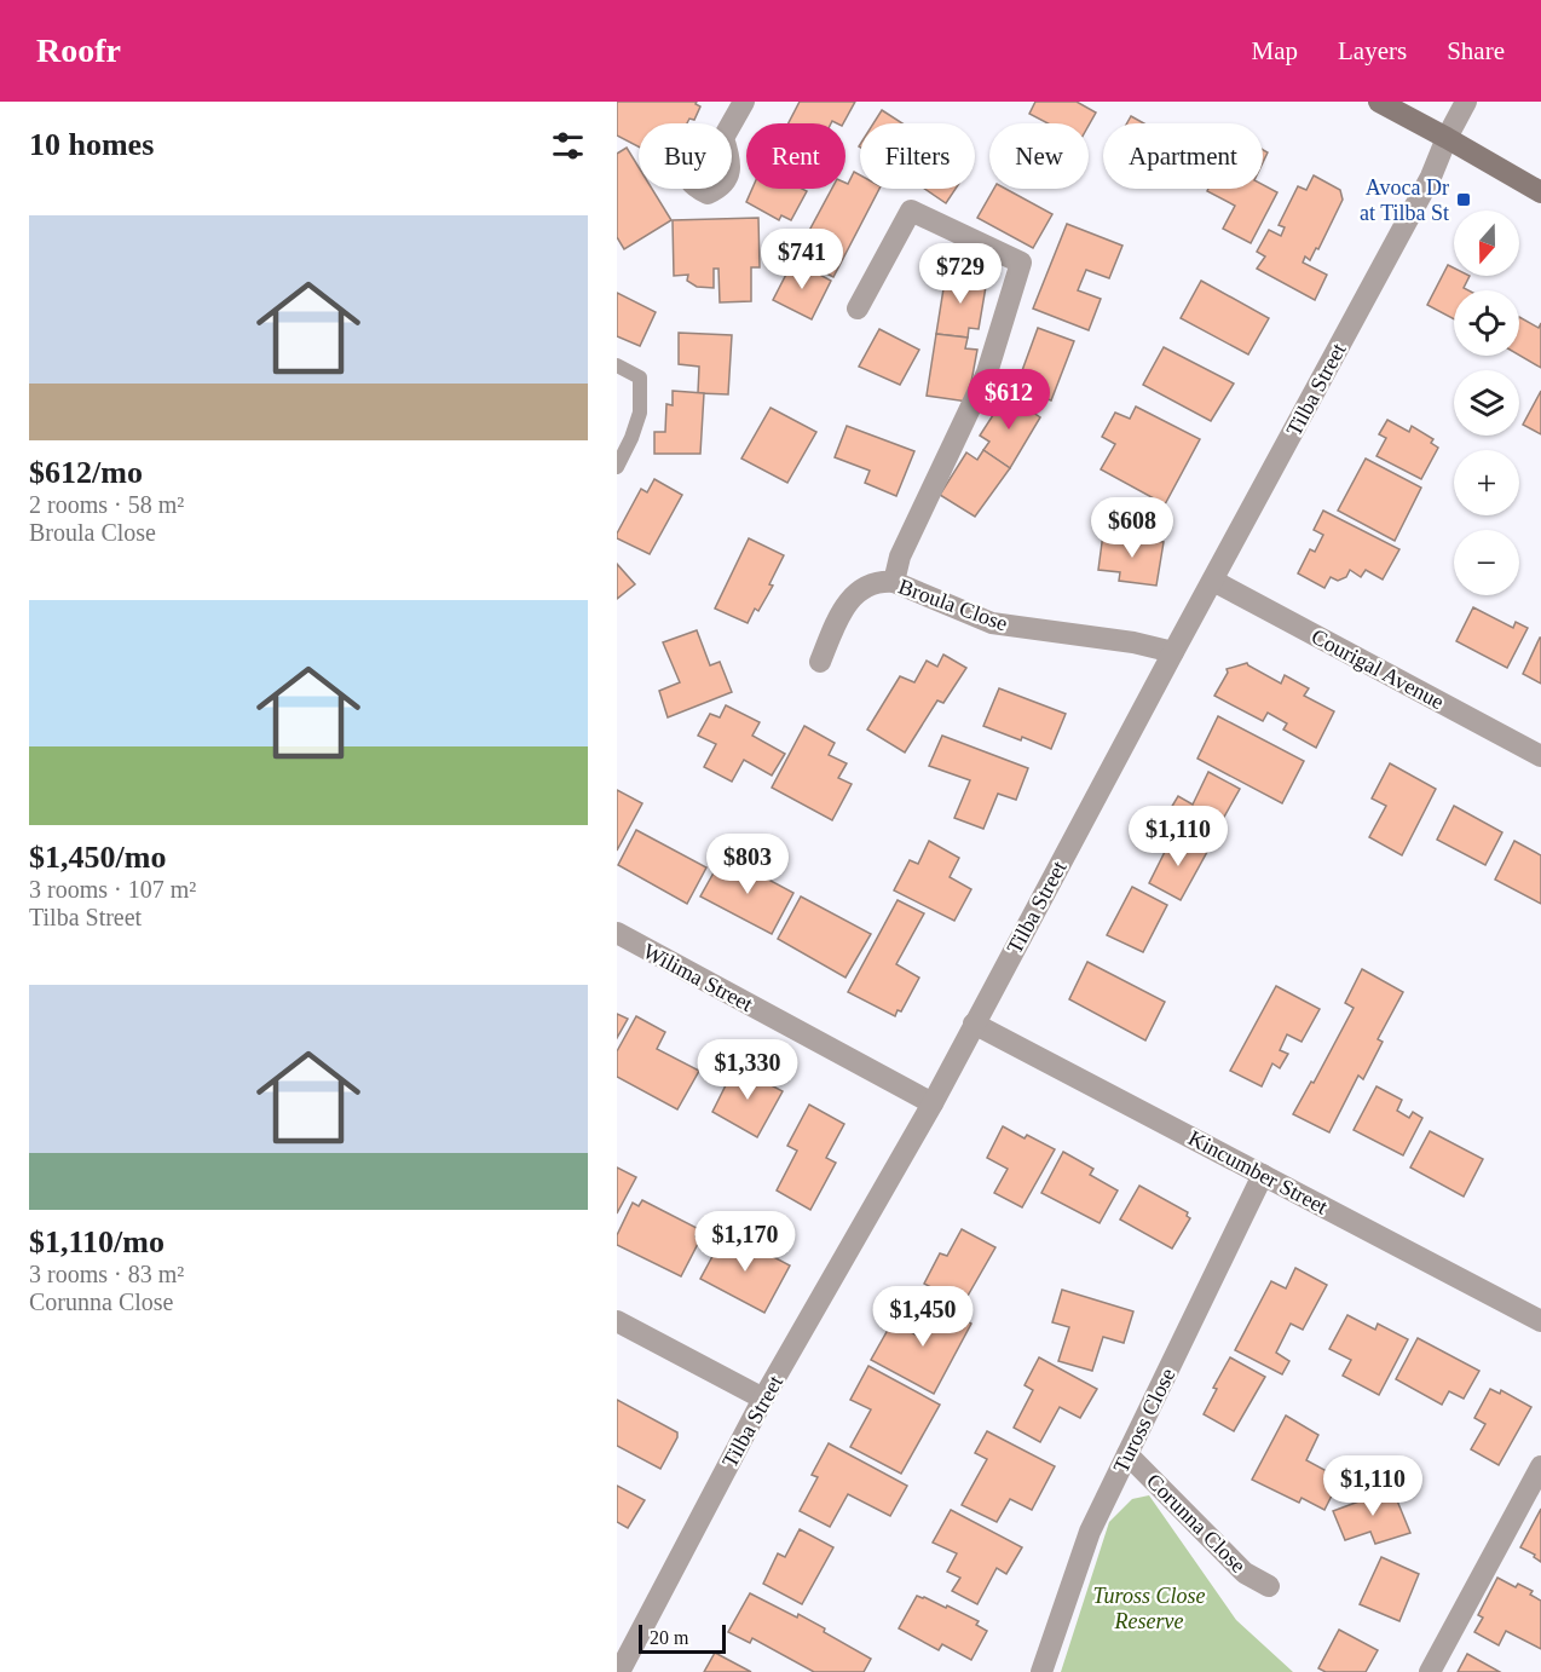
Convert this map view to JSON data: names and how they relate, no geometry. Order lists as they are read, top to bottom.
{
  "streets": {
    "street": [
      "Tilba Street",
      "Broula Close",
      "Courigal Avenue",
      "Wilima Street",
      "Kincumber Street",
      "Tuross Close",
      "Corunna Close"
    ]
  },
  "crossings": [
    ["Tilba Street", "Broula Close"],
    ["Tilba Street", "Courigal Avenue"],
    ["Tilba Street", "Wilima Street"],
    ["Tilba Street", "Kincumber Street"],
    ["Kincumber Street", "Tuross Close"],
    ["Tuross Close", "Corunna Close"]
  ],
  "parks": ["Tuross Close Reserve"],
  "places": {
    "transit": ["Avoca Dr at Tilba St"]
  },
  "scale_bar": "20 m",
  "north": "bottom",
  "page": {
    "header": "Roofr",
    "nav": ["Map", "Layers", "Share"],
    "heading": "10 homes",
    "chip": [
      "Buy",
      "Rent",
      "Filters",
      "New",
      "Apartment"
    ],
    "list": [
      {
        "name": "$612/mo",
        "note": "2 rooms · 58 m² · Broula Close"
      },
      {
        "name": "$1,450/mo",
        "note": "3 rooms · 107 m² · Tilba Street"
      },
      {
        "name": "$1,110/mo",
        "note": "3 rooms · 83 m² · Corunna Close"
      }
    ],
    "map_buttons": ["+", "−"],
    "price": [
      "$741",
      "$729",
      "$612",
      "$608",
      "$1,110",
      "$803",
      "$1,330",
      "$1,170",
      "$1,450",
      "$1,110"
    ],
    "scale": "20 m"
  }
}
